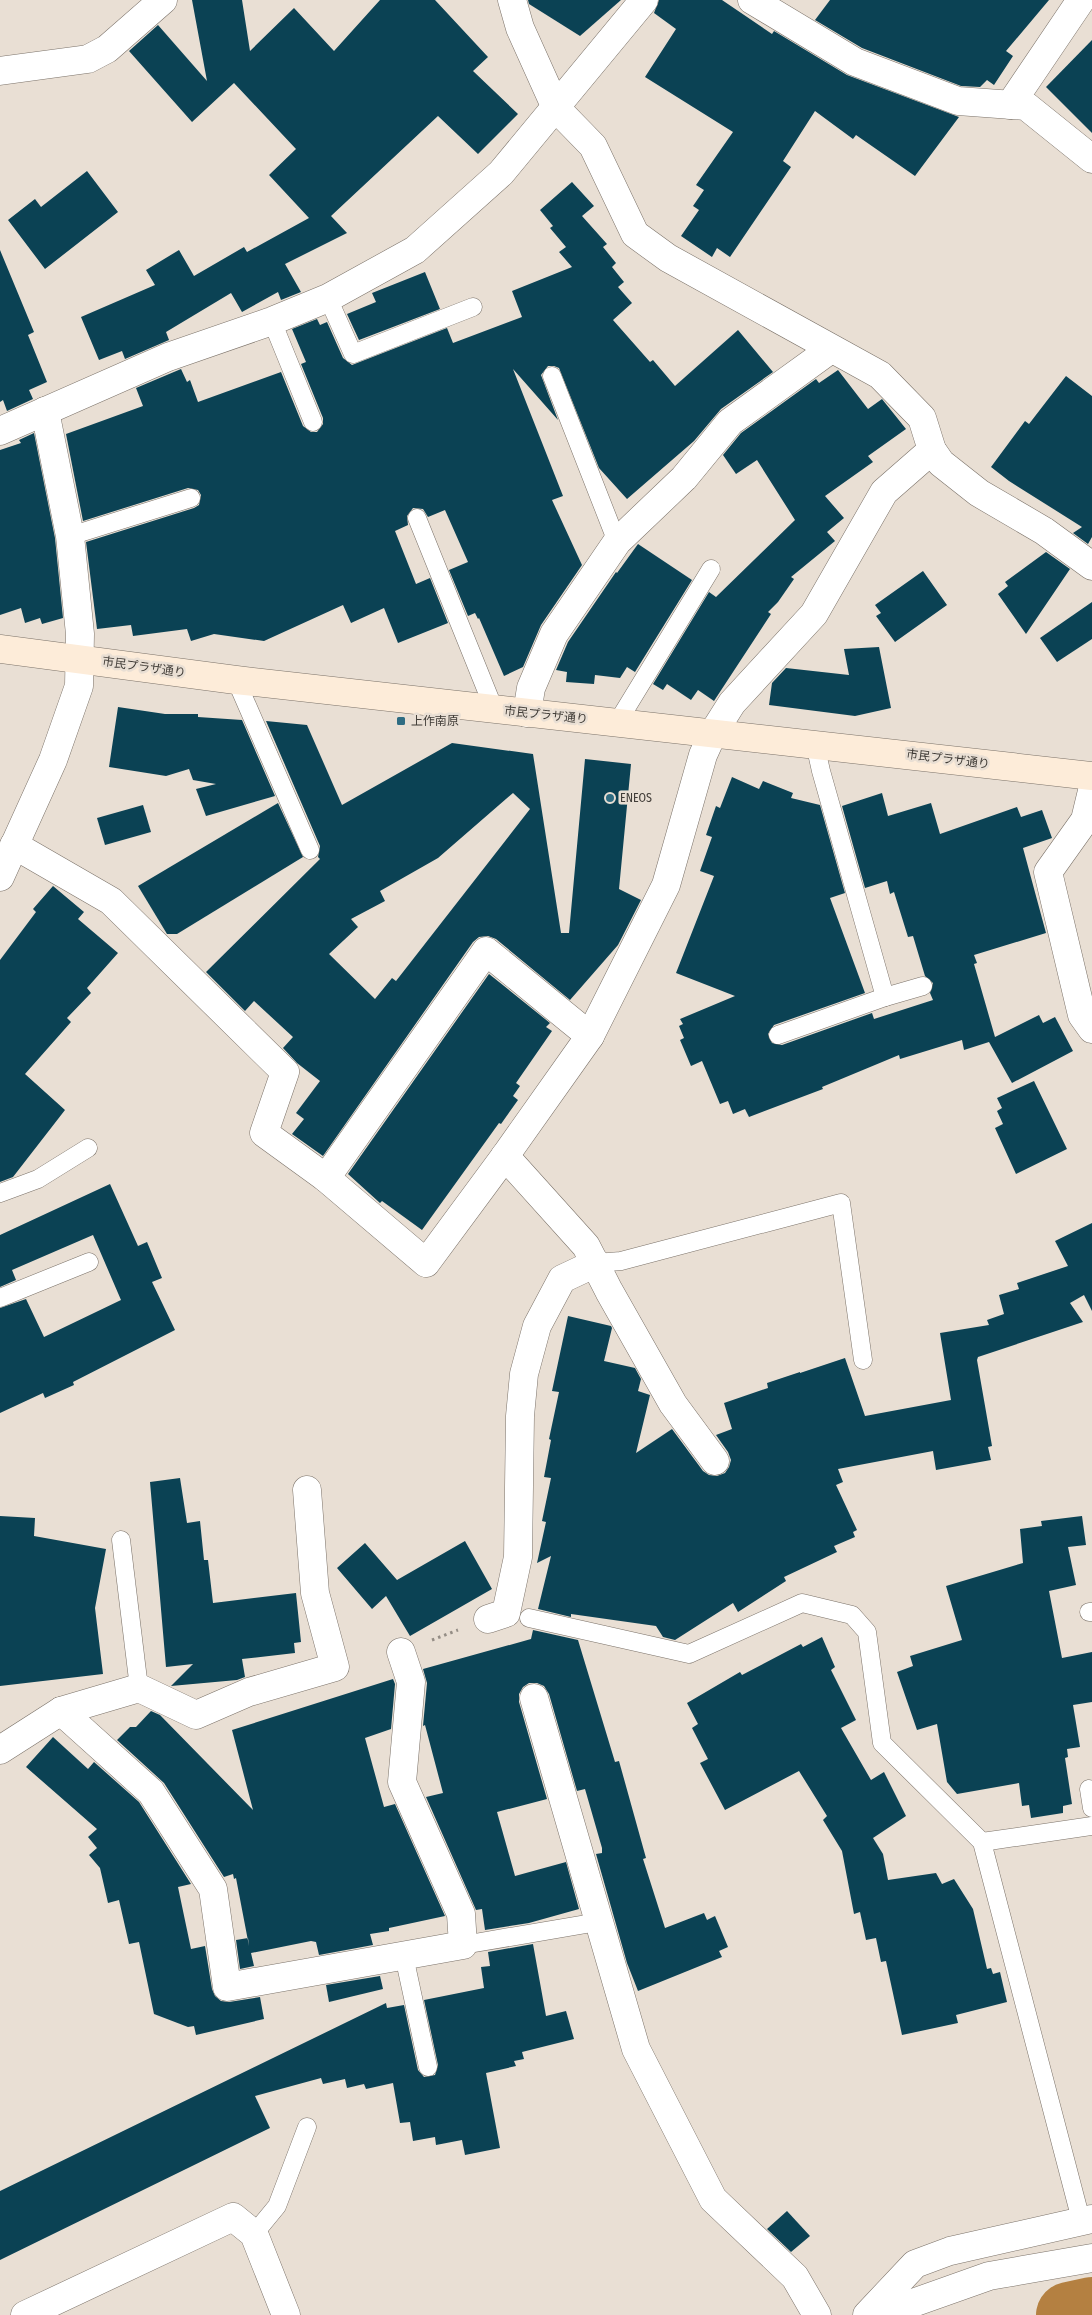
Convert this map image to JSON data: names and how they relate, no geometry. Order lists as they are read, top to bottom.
{
  "streets": {
    "street": ["市民プラザ通り"]
  },
  "places": {
    "transit": ["上作南原"],
    "other": ["ENEOS"]
  }
}
